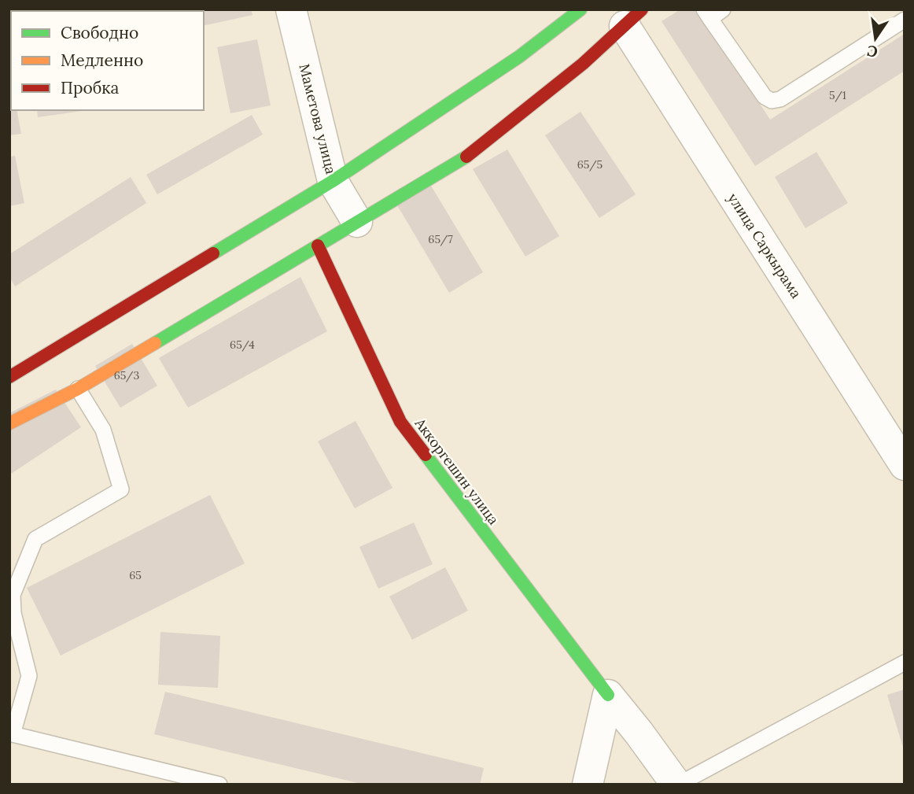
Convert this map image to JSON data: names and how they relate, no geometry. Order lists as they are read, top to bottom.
{
  "streets": {
    "main road": ["Аккоргешин улица"],
    "street": ["Маметова улица", "улица Саркырама"]
  },
  "house_numbers": [
    "5/1",
    "65/5",
    "65/7",
    "65/4",
    "65/3",
    "65"
  ],
  "legend": ["Свободно", "Медленно", "Пробка"],
  "north": "bottom"
}
